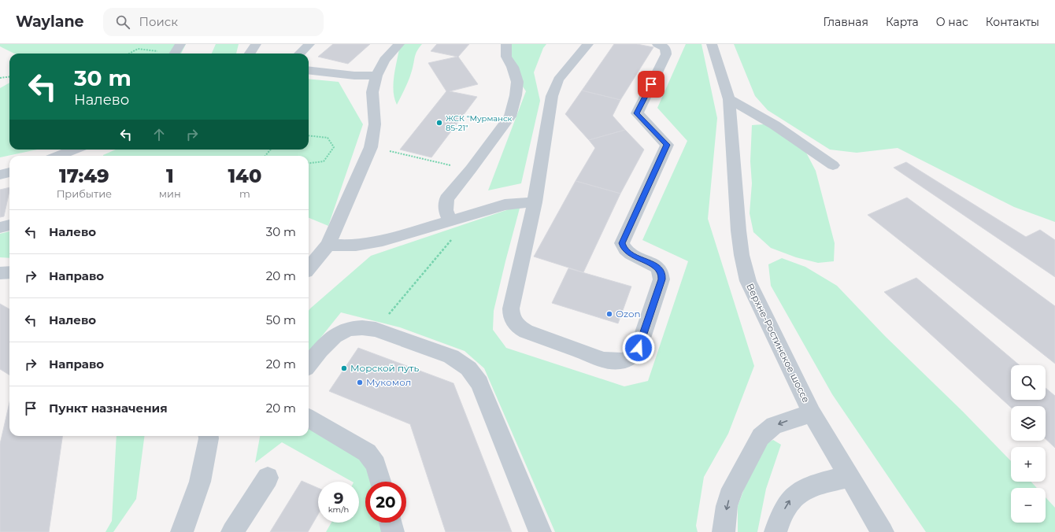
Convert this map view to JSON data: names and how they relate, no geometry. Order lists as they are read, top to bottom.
{
  "streets": {
    "street": ["Верхне-Ростинское шоссе"]
  },
  "places": [
    "ЖСК \"Мурманск 85-21\"",
    "Ozon",
    "Морской путь",
    "Мукомол"
  ],
  "page": {
    "header": "Waylane",
    "search": "Поиск",
    "nav": [
      "Главная",
      "Карта",
      "О нас",
      "Контакты"
    ],
    "turn": ["30 m", "Налево"],
    "eta": [
      "17:49",
      "Прибытие",
      "1",
      "мин",
      "140",
      "m"
    ],
    "list": [
      {
        "name": "Налево",
        "value": "30 m"
      },
      {
        "name": "Направо",
        "value": "20 m"
      },
      {
        "name": "Налево",
        "value": "50 m"
      },
      {
        "name": "Направо",
        "value": "20 m"
      },
      {
        "name": "Пункт назначения",
        "value": "20 m"
      }
    ],
    "map_buttons": ["+", "−"],
    "speed": "9 km/h",
    "limit": "20"
  }
}
